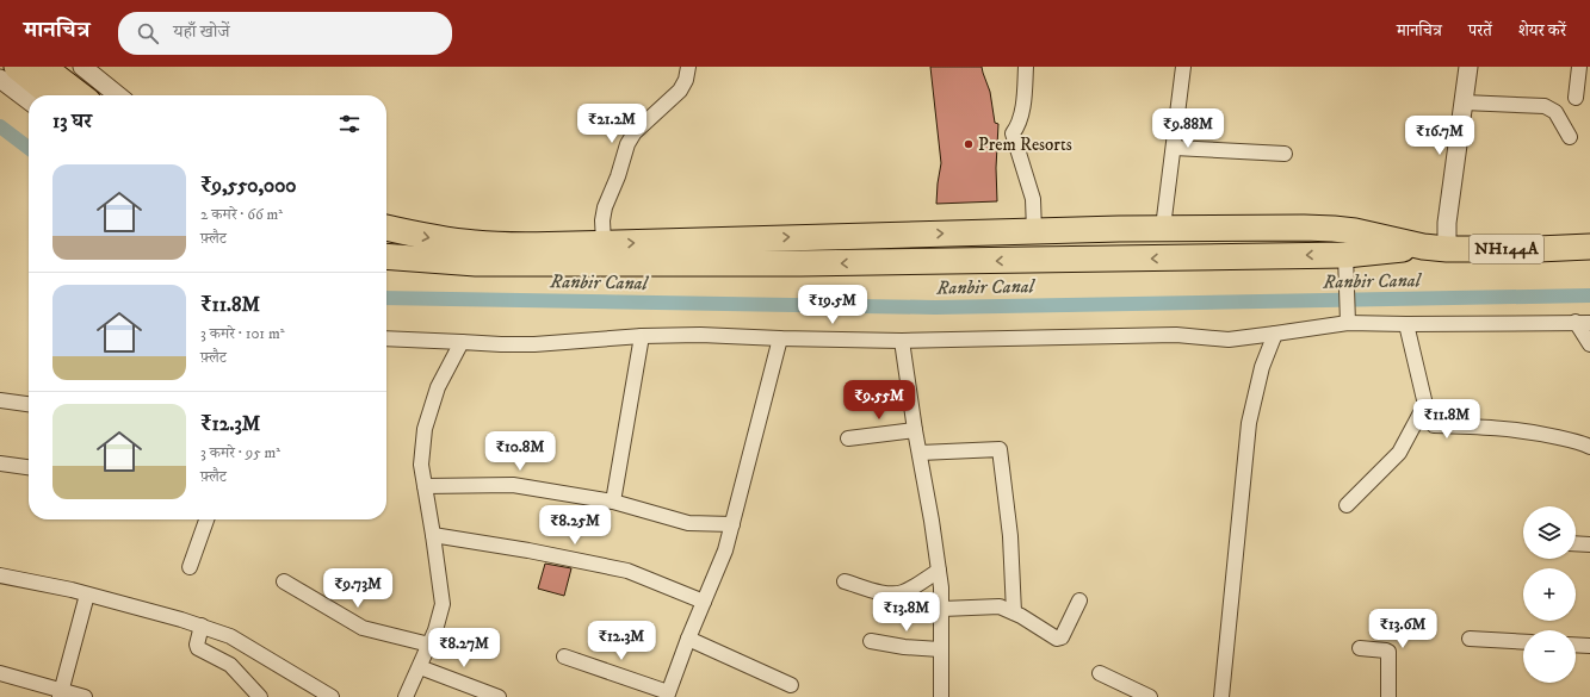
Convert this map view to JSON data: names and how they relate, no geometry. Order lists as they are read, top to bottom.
{
  "streets": {
    "highway": ["NH144A"]
  },
  "water": ["Ranbir Canal"],
  "places": ["Prem Resorts"],
  "page": {
    "header": "मानचित्र",
    "search": "यहाँ खोजें",
    "nav": ["मानचित्र", "परतें", "शेयर करें"],
    "heading": "13 घर",
    "price": [
      "₹21.2M",
      "₹9.88M",
      "₹16.7M",
      "₹19.5M",
      "₹9.55M",
      "₹11.8M",
      "₹10.8M",
      "₹8.25M",
      "₹9.73M",
      "₹13.8M",
      "₹13.6M",
      "₹12.3M",
      "₹8.27M"
    ],
    "list": [
      {
        "name": "₹9,550,000",
        "note": "2 कमरे · 66 m² · फ़्लैट"
      },
      {
        "name": "₹11.8M",
        "note": "3 कमरे · 101 m² · फ़्लैट"
      },
      {
        "name": "₹12.3M",
        "note": "3 कमरे · 95 m² · फ़्लैट"
      }
    ],
    "map_buttons": ["+", "−"]
  }
}
